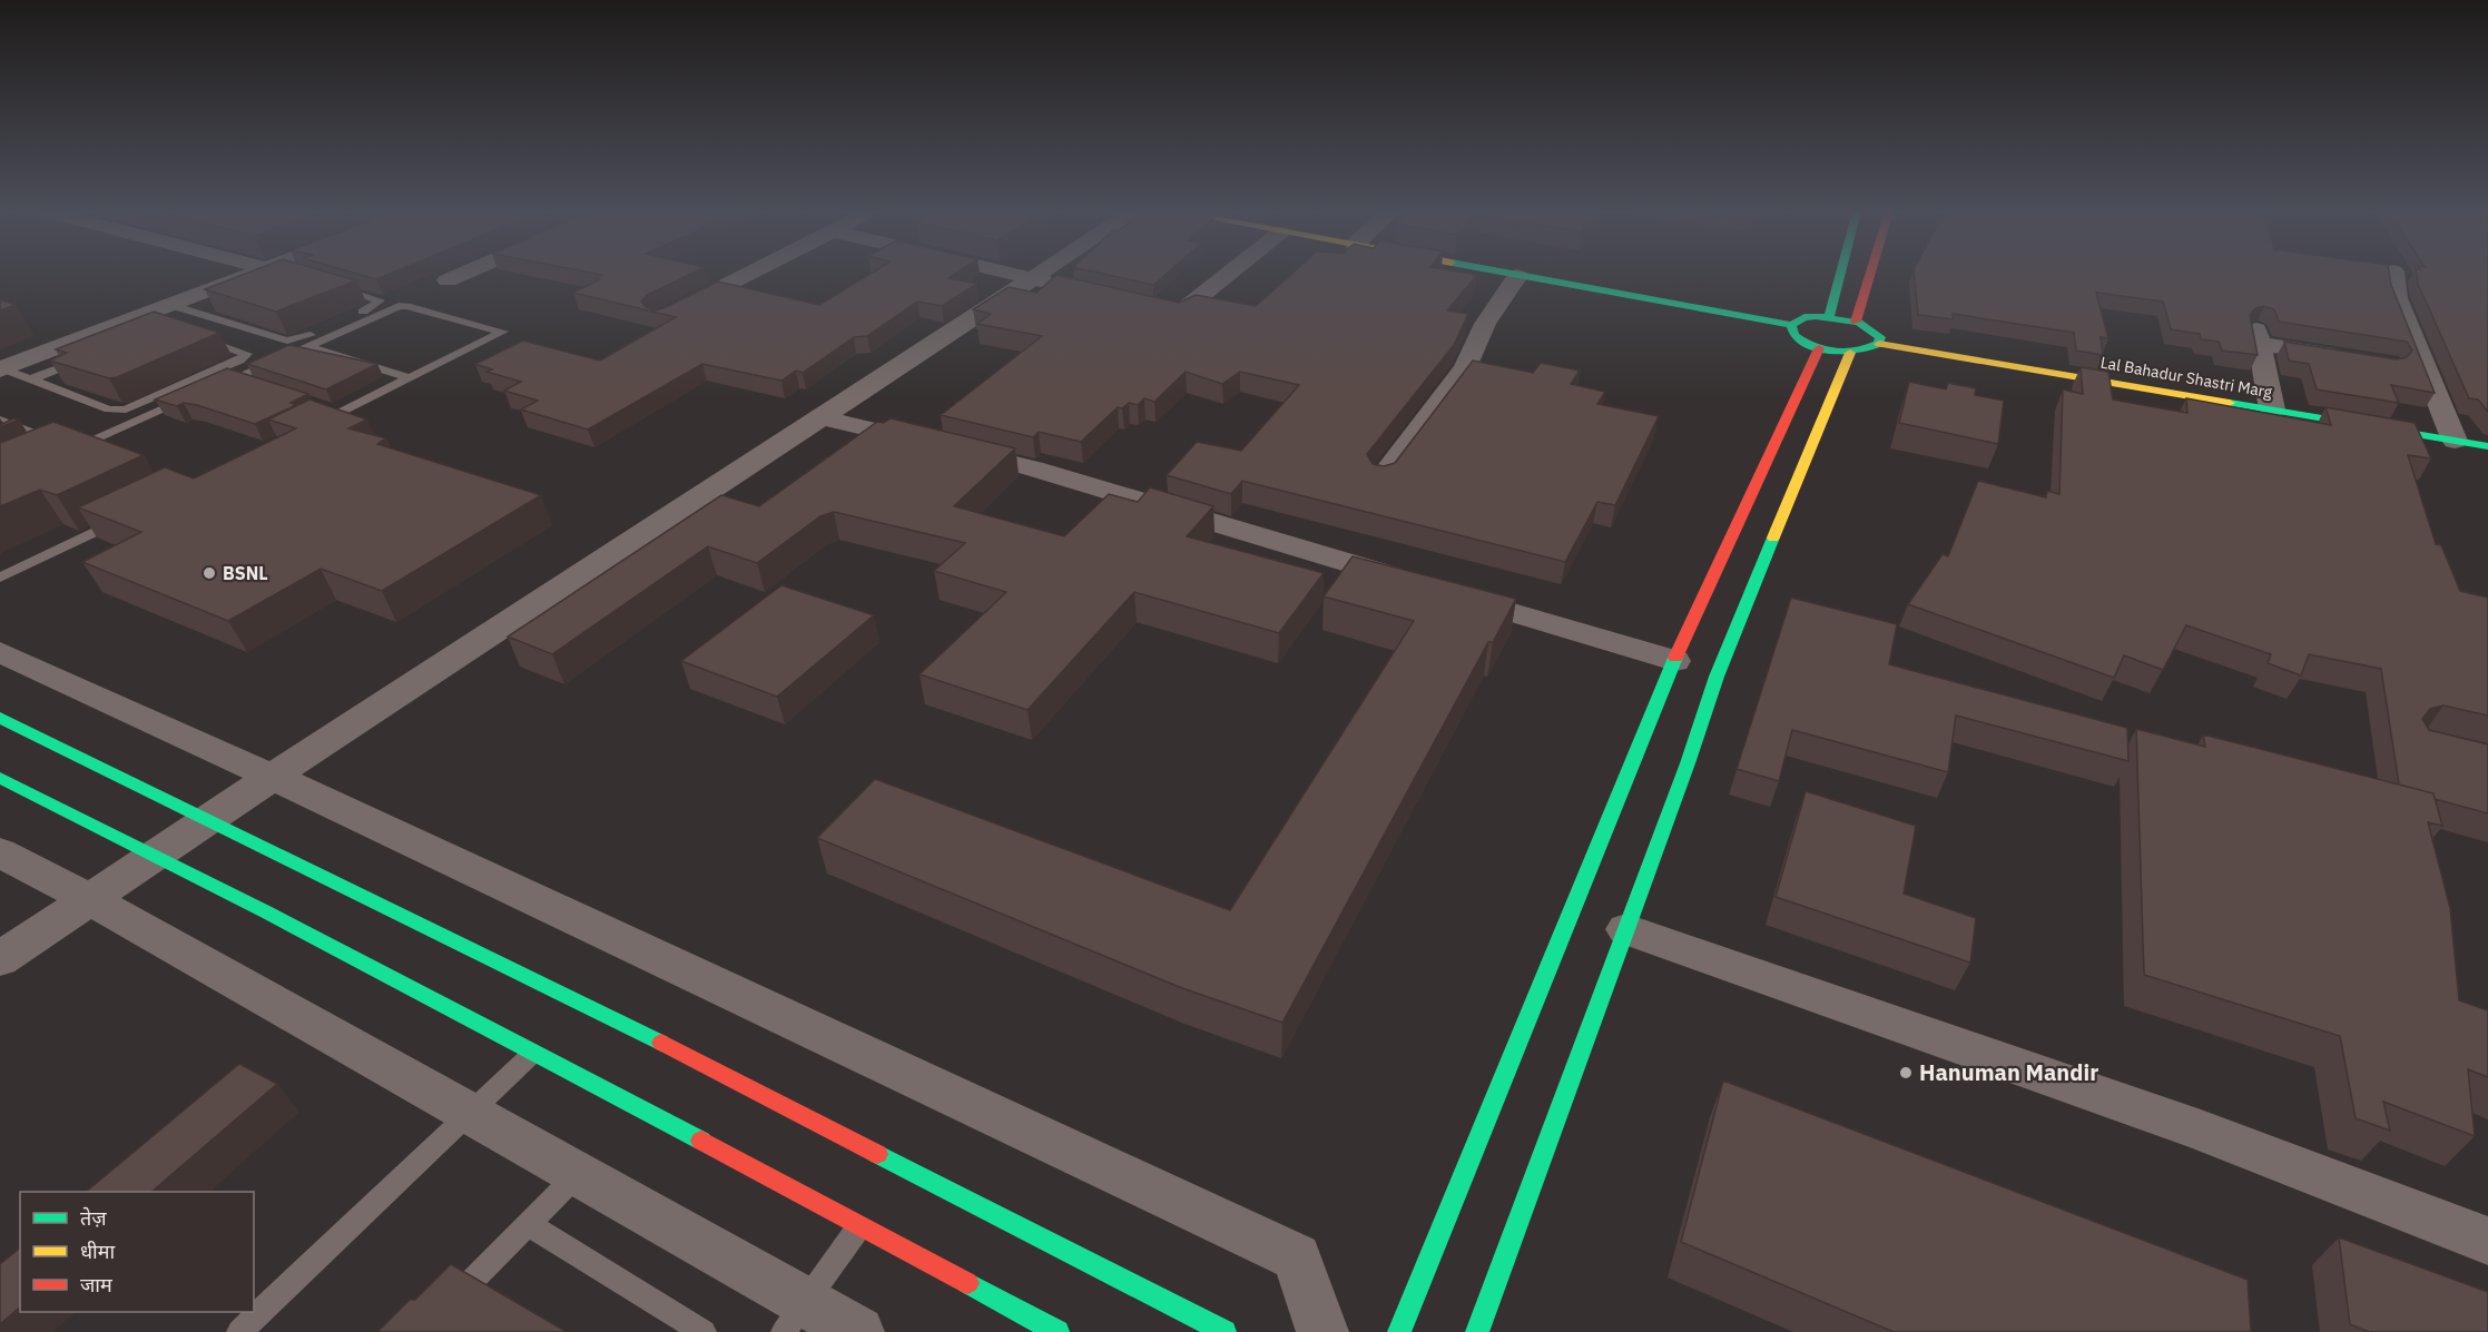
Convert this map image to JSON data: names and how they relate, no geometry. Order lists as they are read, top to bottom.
{
  "streets": {
    "street": ["Lal Bahadur Shastri Marg"]
  },
  "places": ["BSNL", "Hanuman Mandir"],
  "legend": ["तेज़", "धीमा", "जाम"]
}
